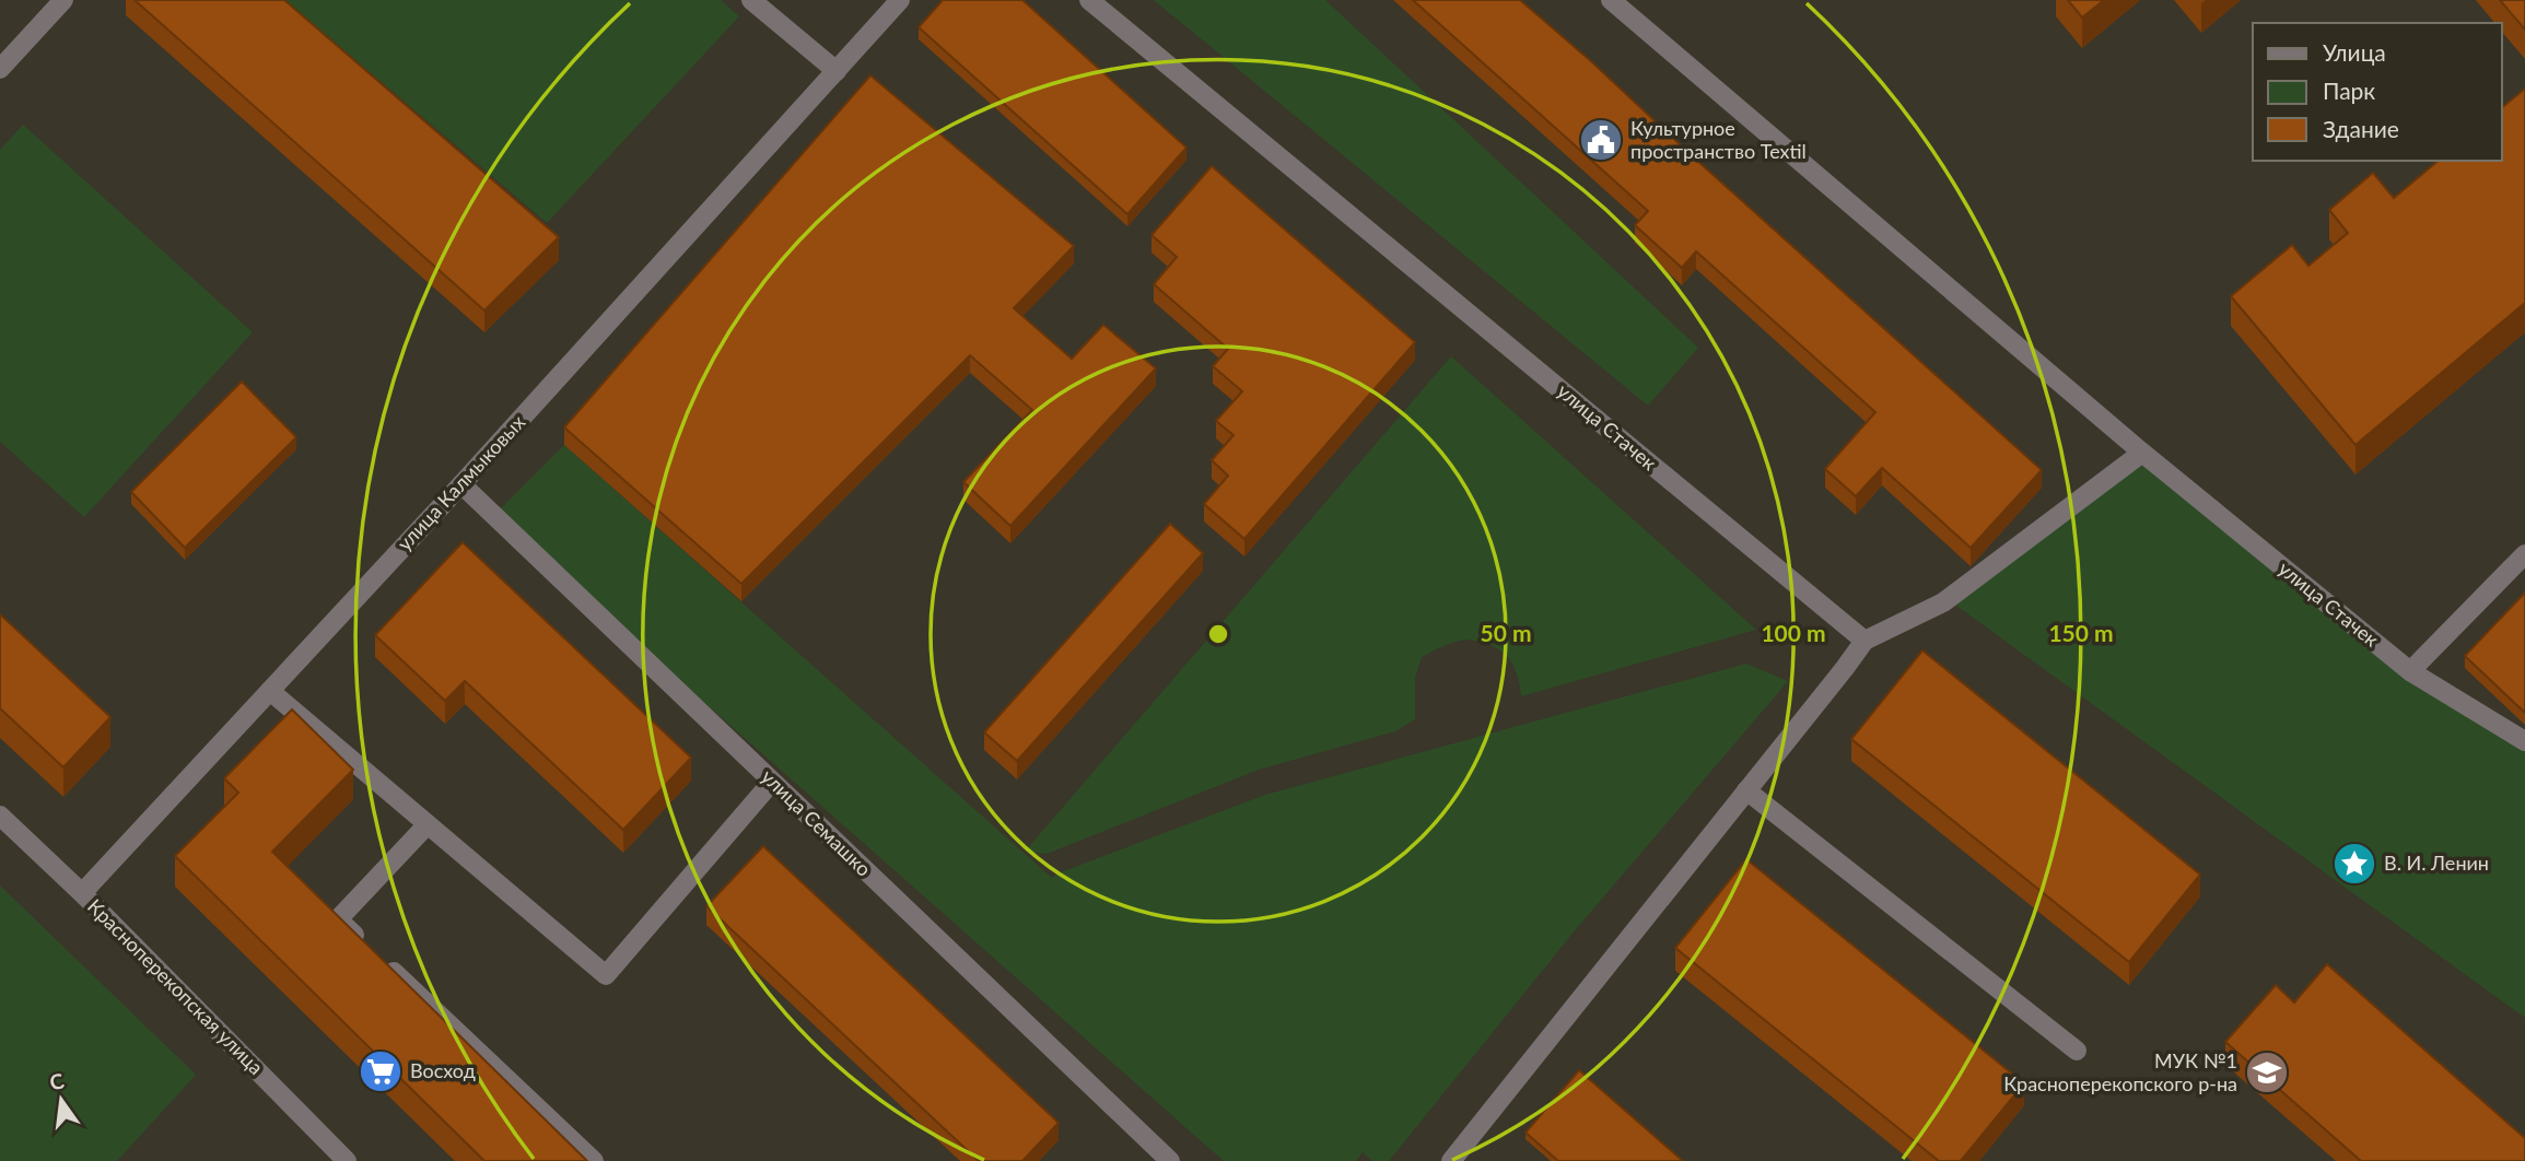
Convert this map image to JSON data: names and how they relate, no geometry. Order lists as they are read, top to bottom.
{
  "streets": {
    "street": [
      "улица Стачек",
      "улица Калмыковых",
      "улица Семашко",
      "Красноперекопская улица"
    ]
  },
  "crossings": [
    ["улица Калмыковых", "улица Семашко"],
    ["улица Калмыковых", "Красноперекопская улица"]
  ],
  "places": {
    "public building": ["Культурное пространство Textil"],
    "place": ["В. И. Ленин"],
    "supermarket": ["Восход"],
    "school or university": ["МУК №1 Красноперекопского р-на"]
  },
  "legend": ["Улица", "Парк", "Здание"],
  "north": "top",
  "rings": ["50 m", "100 m", "150 m"]
}
